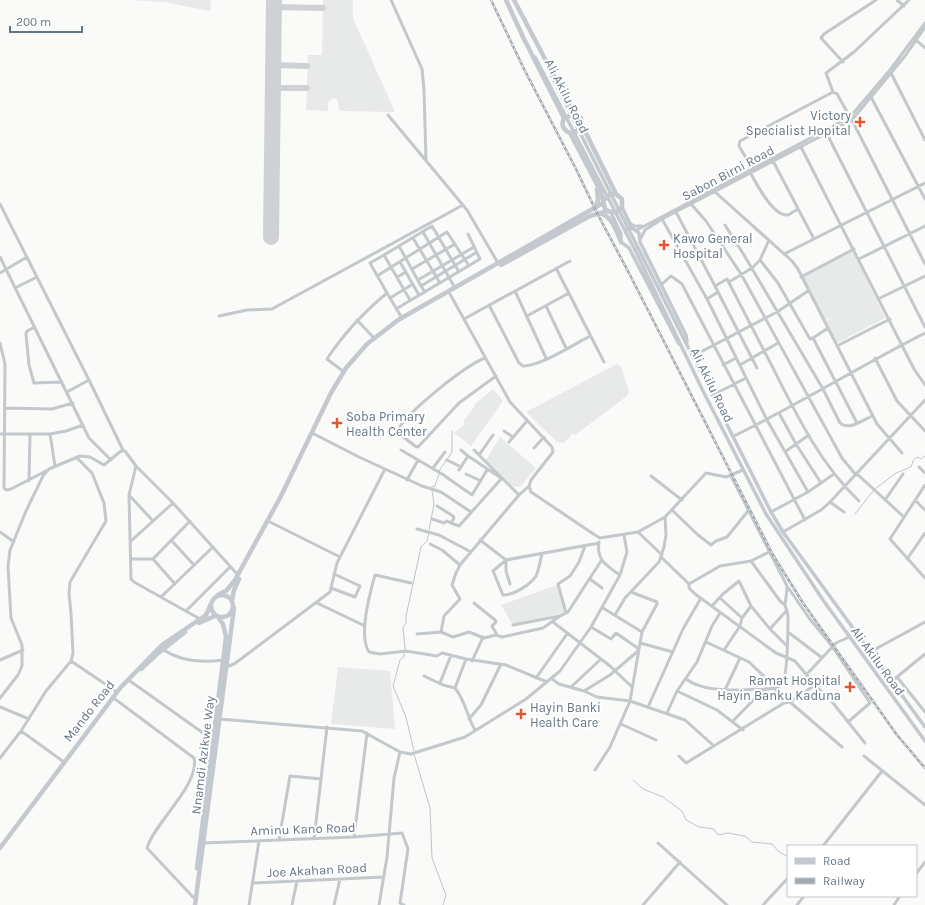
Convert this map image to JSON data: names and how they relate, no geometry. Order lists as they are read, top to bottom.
{
  "streets": {
    "highway": ["Mando Road", "Nnamdi Azikwe Way"],
    "main road": ["Ali Akilu Road"],
    "street": ["Sabon Birni Road", "Aminu Kano Road", "Joe Akahan Road"]
  },
  "crossings": [
    ["Mando Road", "Nnamdi Azikwe Way"],
    ["Nnamdi Azikwe Way", "Aminu Kano Road"]
  ],
  "places": {
    "health": [
      "Victory Specialist Hopital",
      "Kawo General Hospital",
      "Soba Primary Health Center",
      "Ramat Hospital Hayin Banku Kaduna",
      "Hayin Banki Health Care"
    ]
  },
  "legend": ["Road", "Railway"],
  "scale_bar": "200 m"
}
